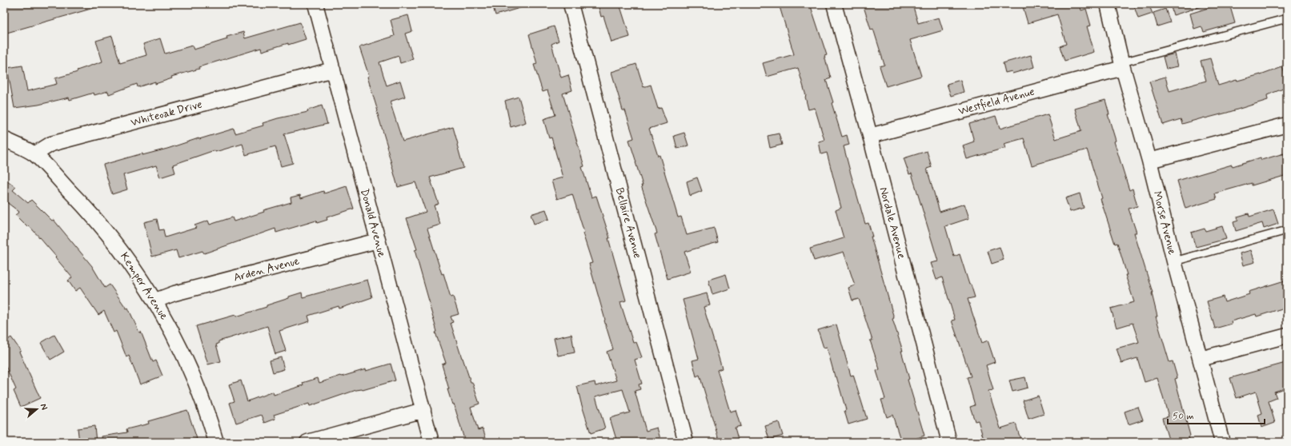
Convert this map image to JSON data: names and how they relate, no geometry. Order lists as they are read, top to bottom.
{
  "streets": {
    "street": [
      "Westfield Avenue",
      "Whiteoak Drive",
      "Donald Avenue",
      "Bellaire Avenue",
      "Nordale Avenue",
      "Morse Avenue",
      "Arden Avenue",
      "Kemper Avenue"
    ]
  },
  "crossings": [
    ["Westfield Avenue", "Nordale Avenue"],
    ["Westfield Avenue", "Morse Avenue"],
    ["Whiteoak Drive", "Donald Avenue"],
    ["Whiteoak Drive", "Kemper Avenue"],
    ["Donald Avenue", "Arden Avenue"],
    ["Arden Avenue", "Kemper Avenue"]
  ],
  "scale_bar": "50 m",
  "north": "right"
}
